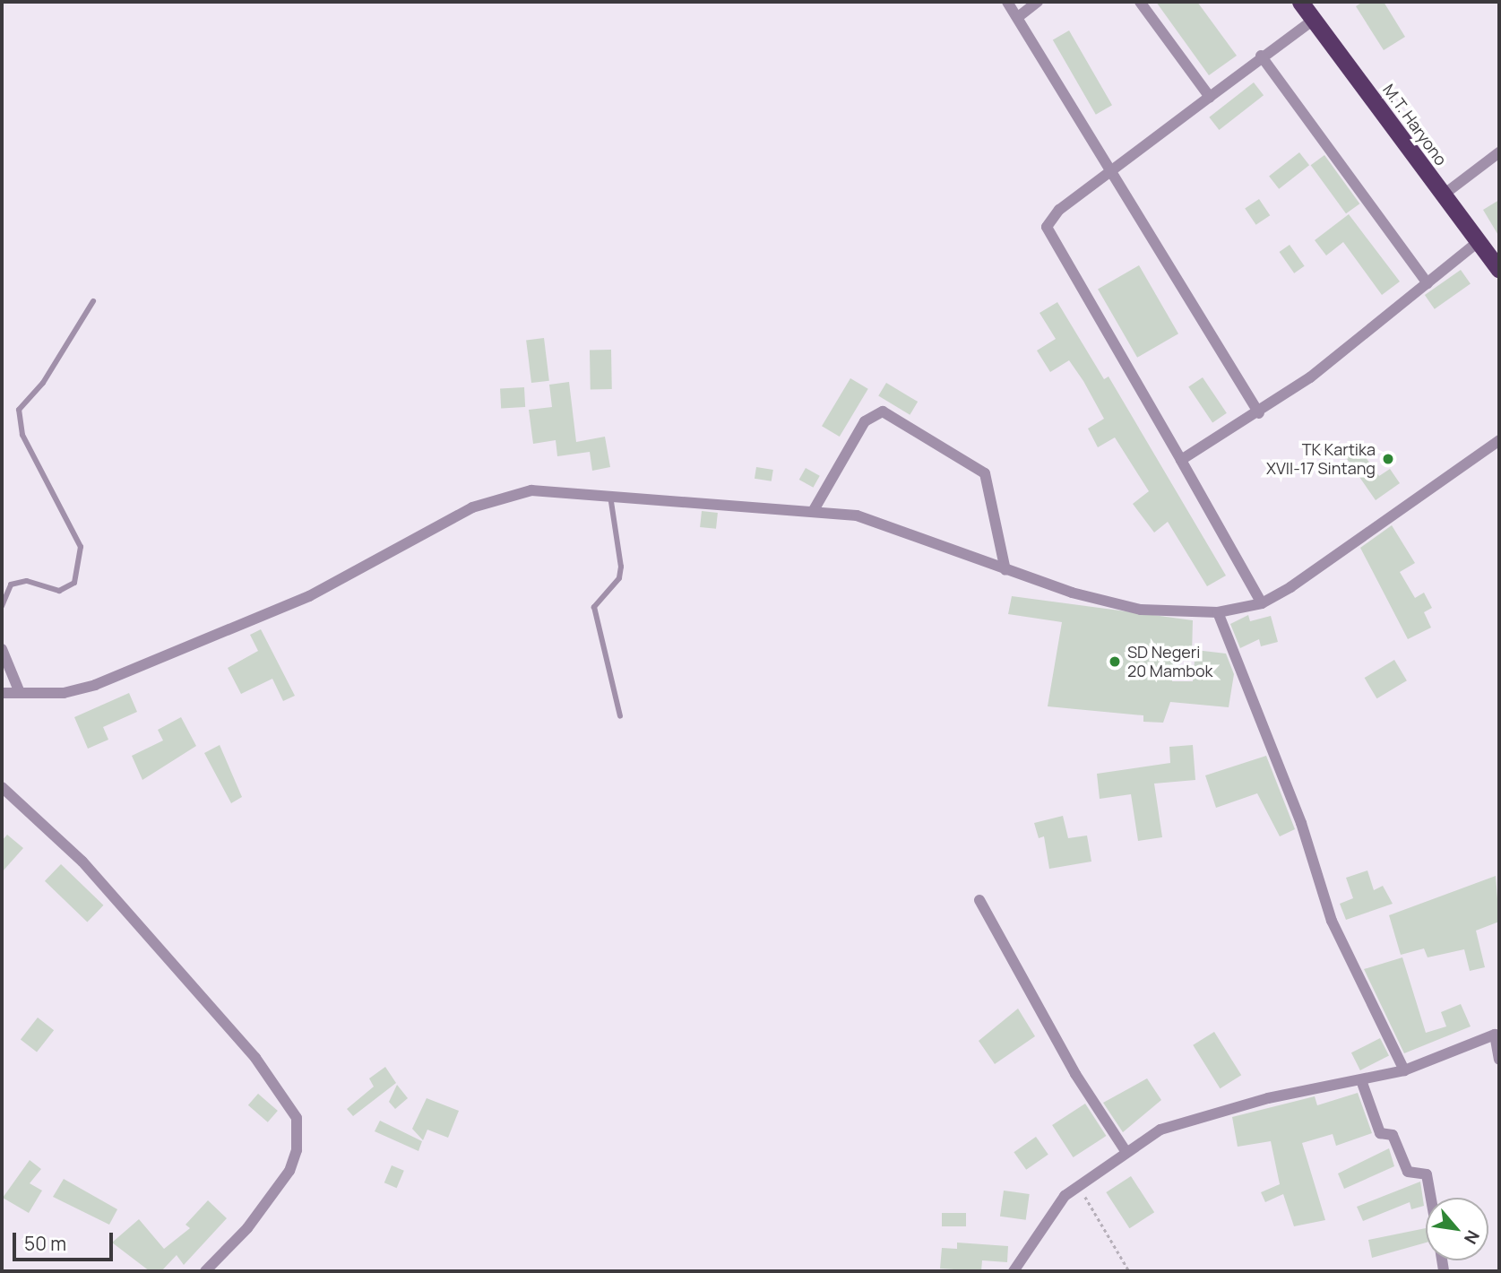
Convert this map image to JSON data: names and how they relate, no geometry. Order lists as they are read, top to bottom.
{
  "streets": {
    "highway": ["M.T. Haryono"]
  },
  "places": ["TK Kartika XVII-17 Sintang", "SD Negeri 20 Mambok"],
  "scale_bar": "50 m",
  "north": "bottom right"
}
